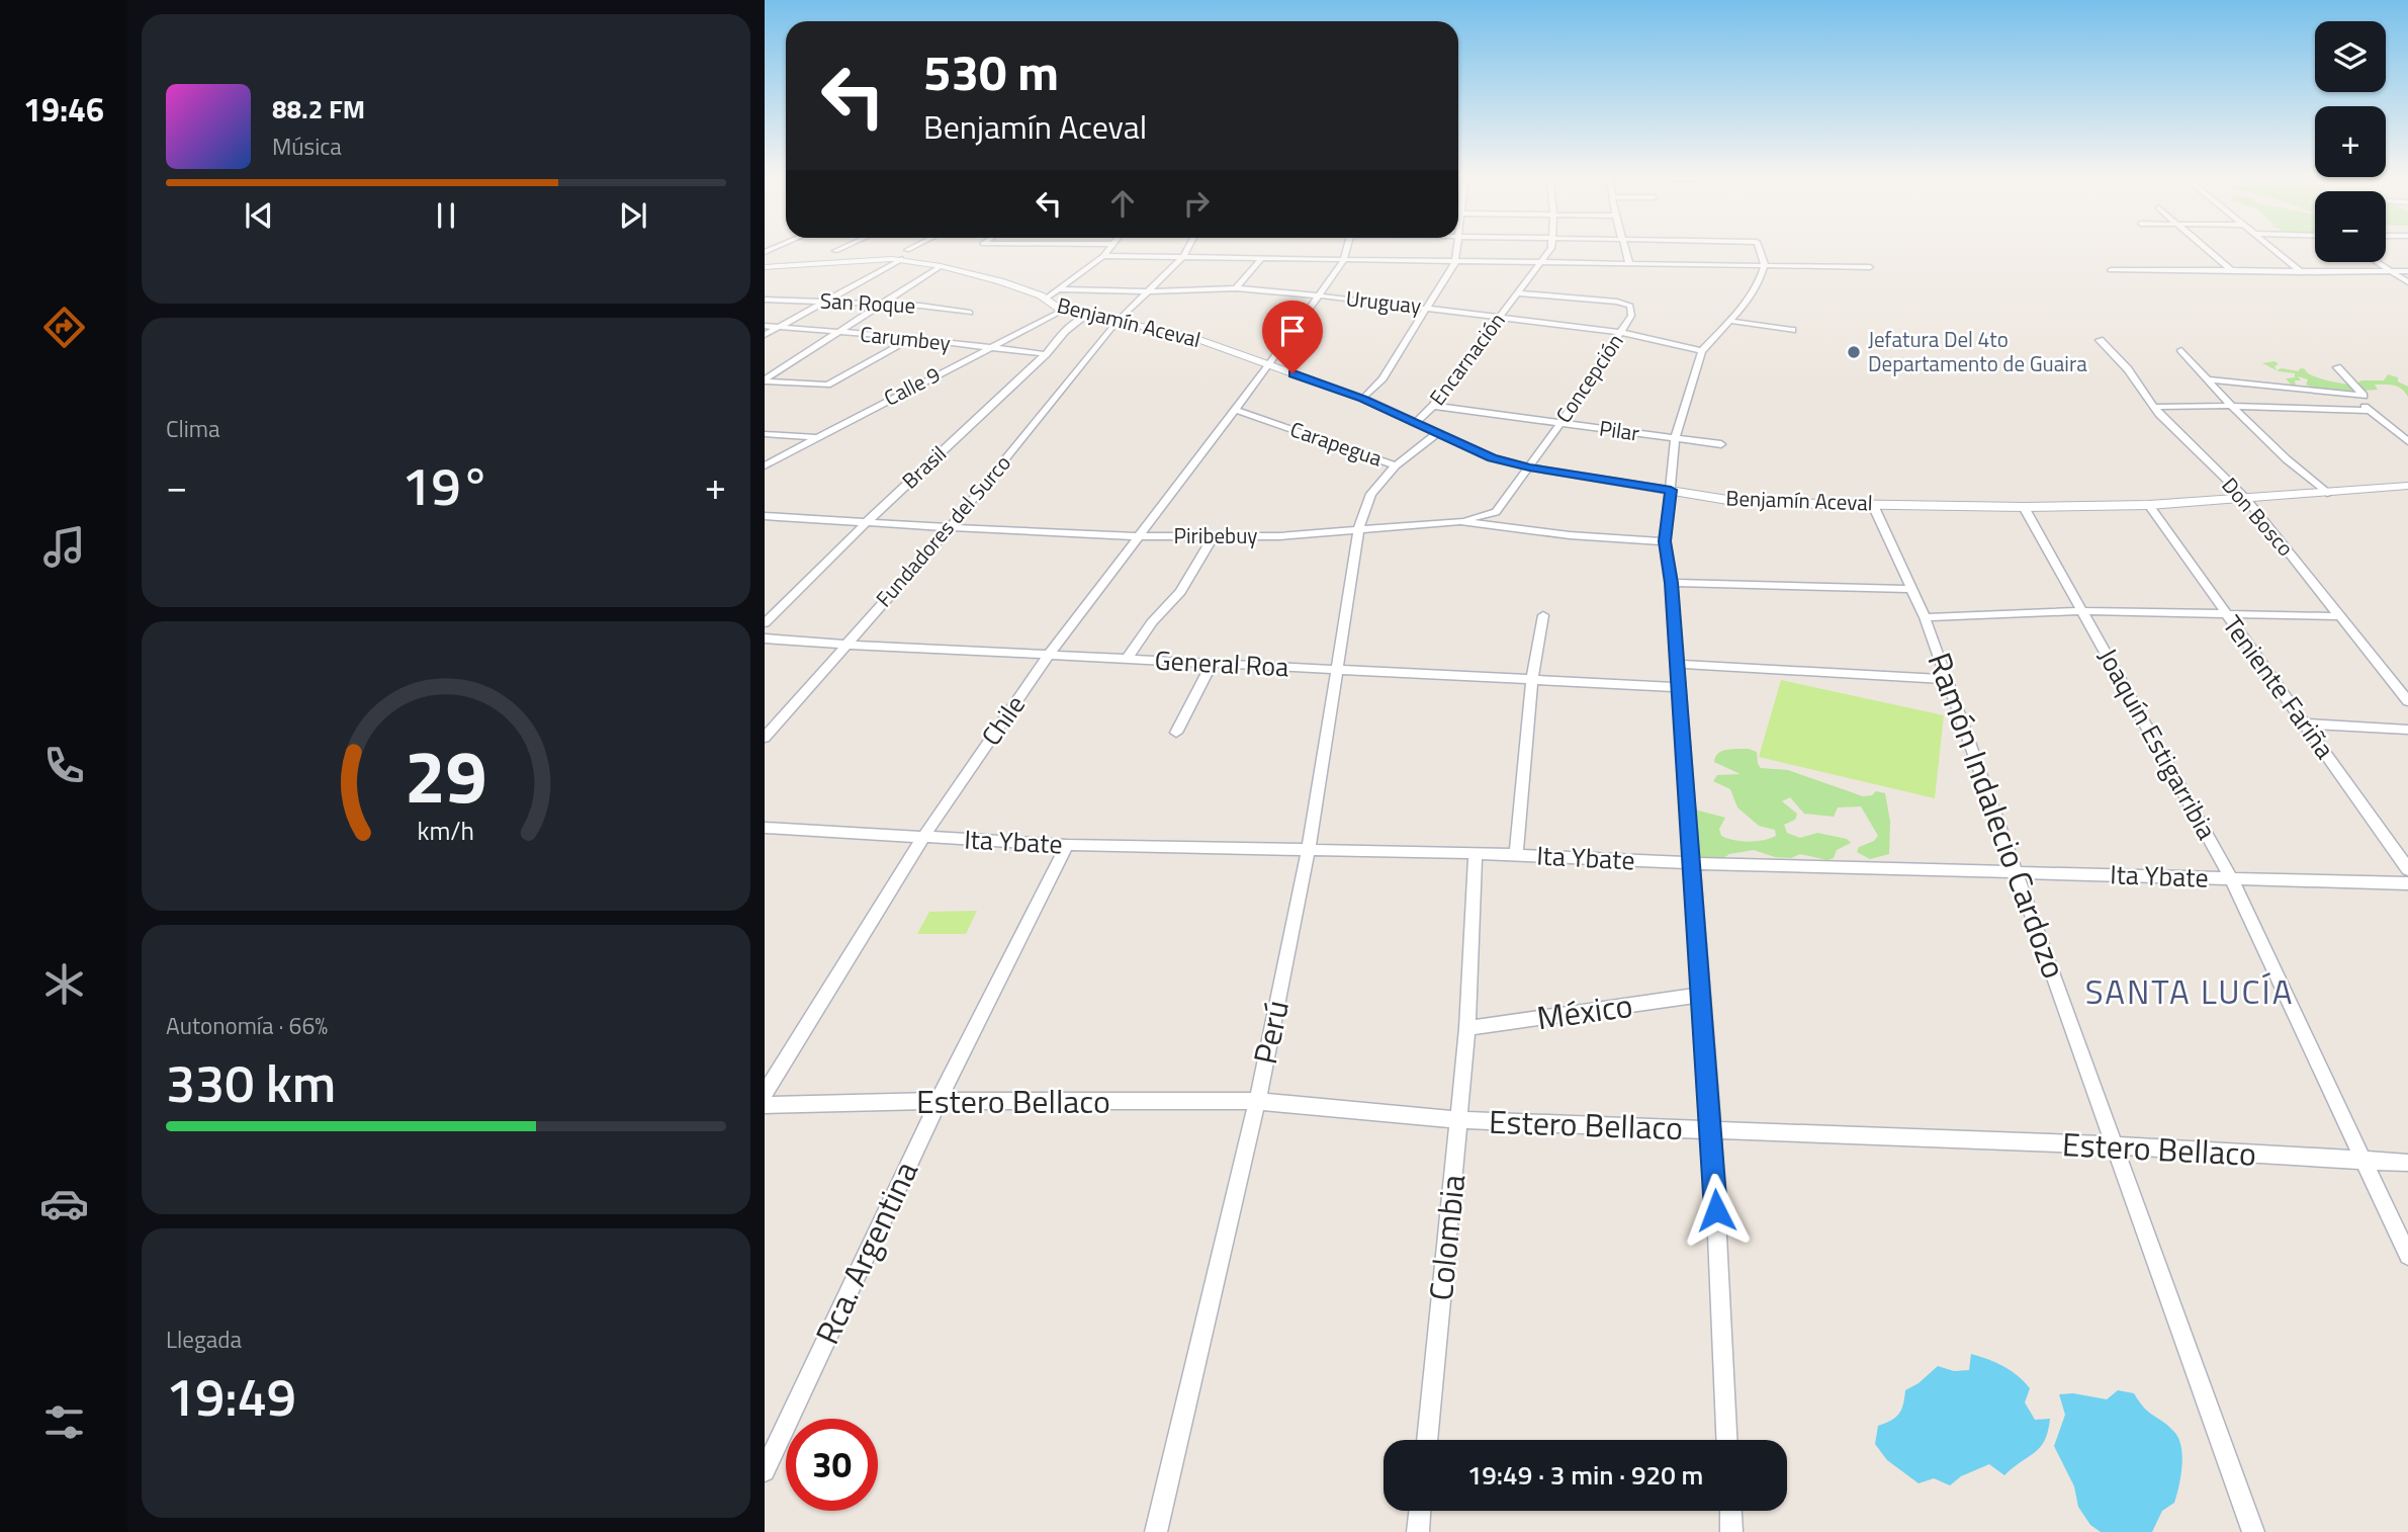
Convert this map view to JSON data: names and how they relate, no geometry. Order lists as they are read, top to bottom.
{
  "streets": {
    "street": [
      "Uruguay",
      "San Roque",
      "Benjamín Aceval",
      "Carumbey",
      "Encarnación",
      "Concepción",
      "Calle 9",
      "Pilar",
      "Carapegua",
      "Brasil",
      "Don Bosco",
      "Fundadores del Surco",
      "Piribebuy",
      "General Roa",
      "Teniente Fariña",
      "Chile",
      "Joaquín Estigarribia",
      "Ramón Indalecio Cardozo",
      "Ita Ybate",
      "México",
      "Perú",
      "Estero Bellaco",
      "Colombia",
      "Rca. Argentina"
    ]
  },
  "crossings": [
    ["Uruguay", "Encarnación"],
    ["Uruguay", "Concepción"],
    ["Uruguay", "Fundadores del Surco"],
    ["Benjamín Aceval", "Encarnación"],
    ["Benjamín Aceval", "Concepción"],
    ["Benjamín Aceval", "Calle 9"],
    ["Benjamín Aceval", "Brasil"],
    ["Benjamín Aceval", "Don Bosco"],
    ["Benjamín Aceval", "Fundadores del Surco"],
    ["Benjamín Aceval", "Teniente Fariña"],
    ["Benjamín Aceval", "Chile"],
    ["Benjamín Aceval", "Joaquín Estigarribia"],
    ["Benjamín Aceval", "Ramón Indalecio Cardozo"],
    ["Carumbey", "Calle 9"],
    ["Carumbey", "Brasil"],
    ["Encarnación", "Concepción"],
    ["Encarnación", "Pilar"],
    ["Concepción", "Pilar"],
    ["Carapegua", "Chile"],
    ["Carapegua", "Perú"],
    ["Brasil", "Piribebuy"],
    ["Fundadores del Surco", "Piribebuy"],
    ["Fundadores del Surco", "General Roa"],
    ["Piribebuy", "Chile"],
    ["Piribebuy", "Perú"],
    ["General Roa", "Chile"],
    ["General Roa", "Perú"],
    ["Chile", "Ita Ybate"],
    ["Joaquín Estigarribia", "Ita Ybate"],
    ["Joaquín Estigarribia", "Estero Bellaco"],
    ["Ramón Indalecio Cardozo", "Ita Ybate"],
    ["Ramón Indalecio Cardozo", "Estero Bellaco"],
    ["Ita Ybate", "Perú"],
    ["Ita Ybate", "Colombia"],
    ["Ita Ybate", "Rca. Argentina"],
    ["México", "Colombia"],
    ["Perú", "Estero Bellaco"],
    ["Estero Bellaco", "Colombia"],
    ["Estero Bellaco", "Rca. Argentina"]
  ],
  "districts": ["SANTA LUCÍA"],
  "places": ["Jefatura Del 4to Departamento de Guaira"],
  "page": {
    "tabs": "19:46",
    "map_buttons": ["+", "−"],
    "turn": ["530 m", "Benjamín Aceval"],
    "song": ["88.2 FM", "Música"],
    "tile": [
      "Clima",
      ["Autonomía · 66%", "330 km"],
      ["Llegada", "19:49"]
    ],
    "heat": ["−", "19°", "+"],
    "limit": "30",
    "trip": "19:49 · 3 min · 920 m",
    "gauge": ["29", "km/h"]
  }
}
